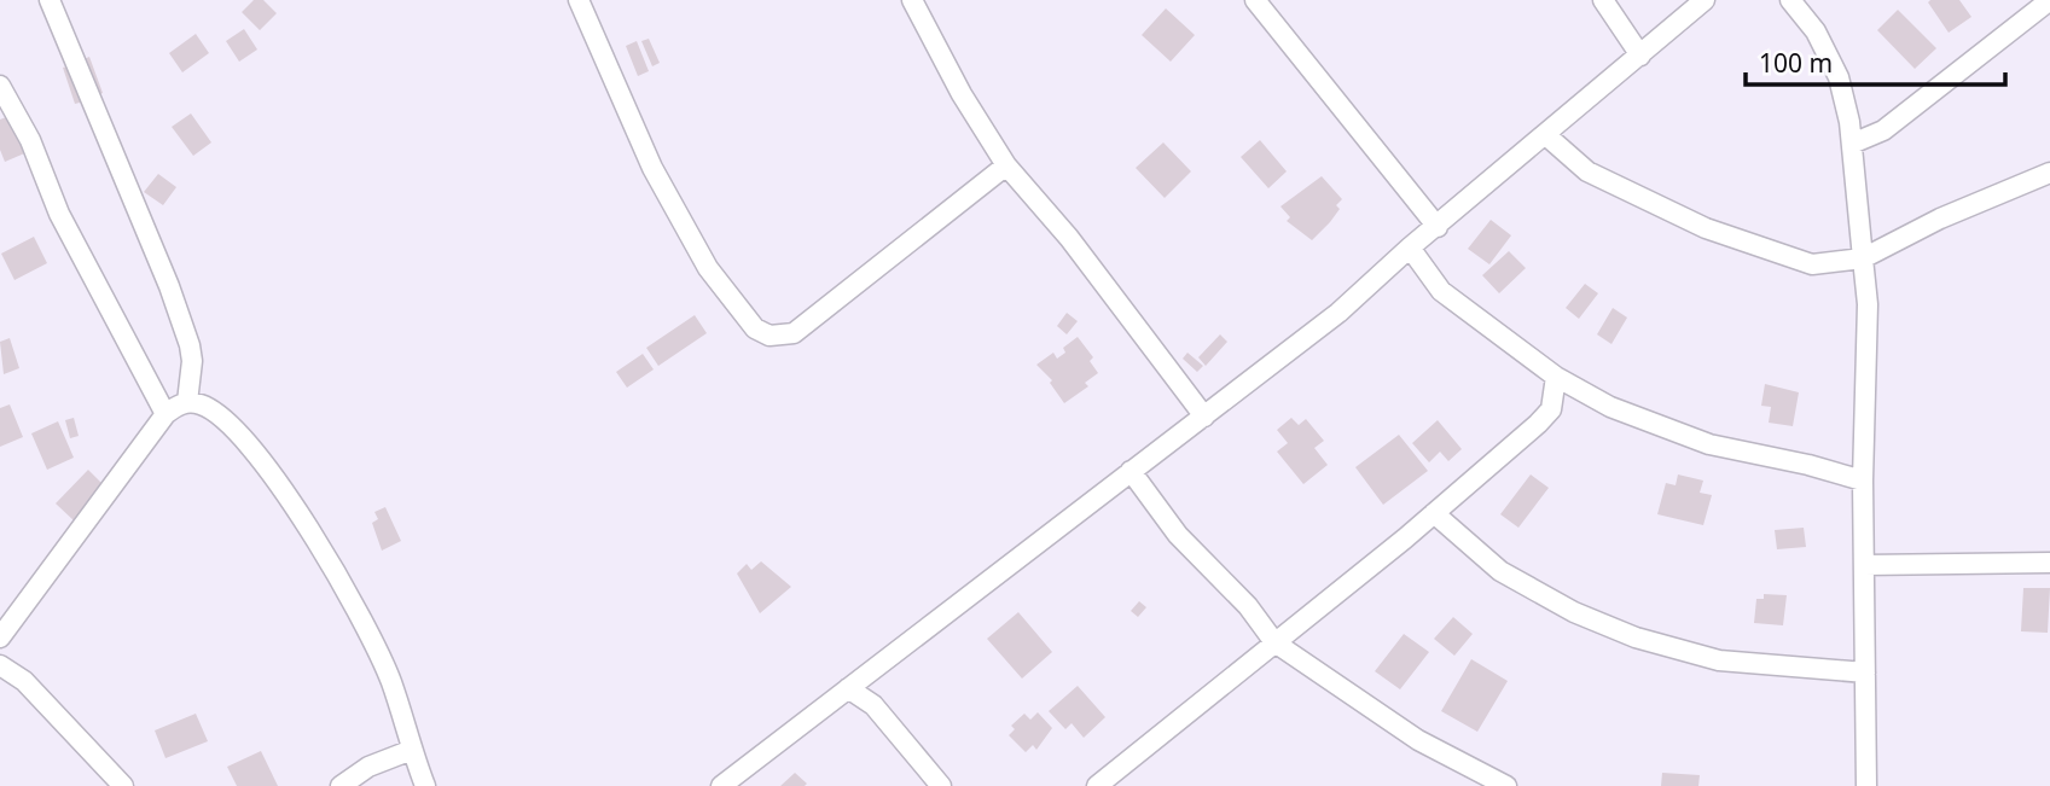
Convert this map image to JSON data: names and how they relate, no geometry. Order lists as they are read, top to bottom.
{
  "scale_bar": "100 m"
}
